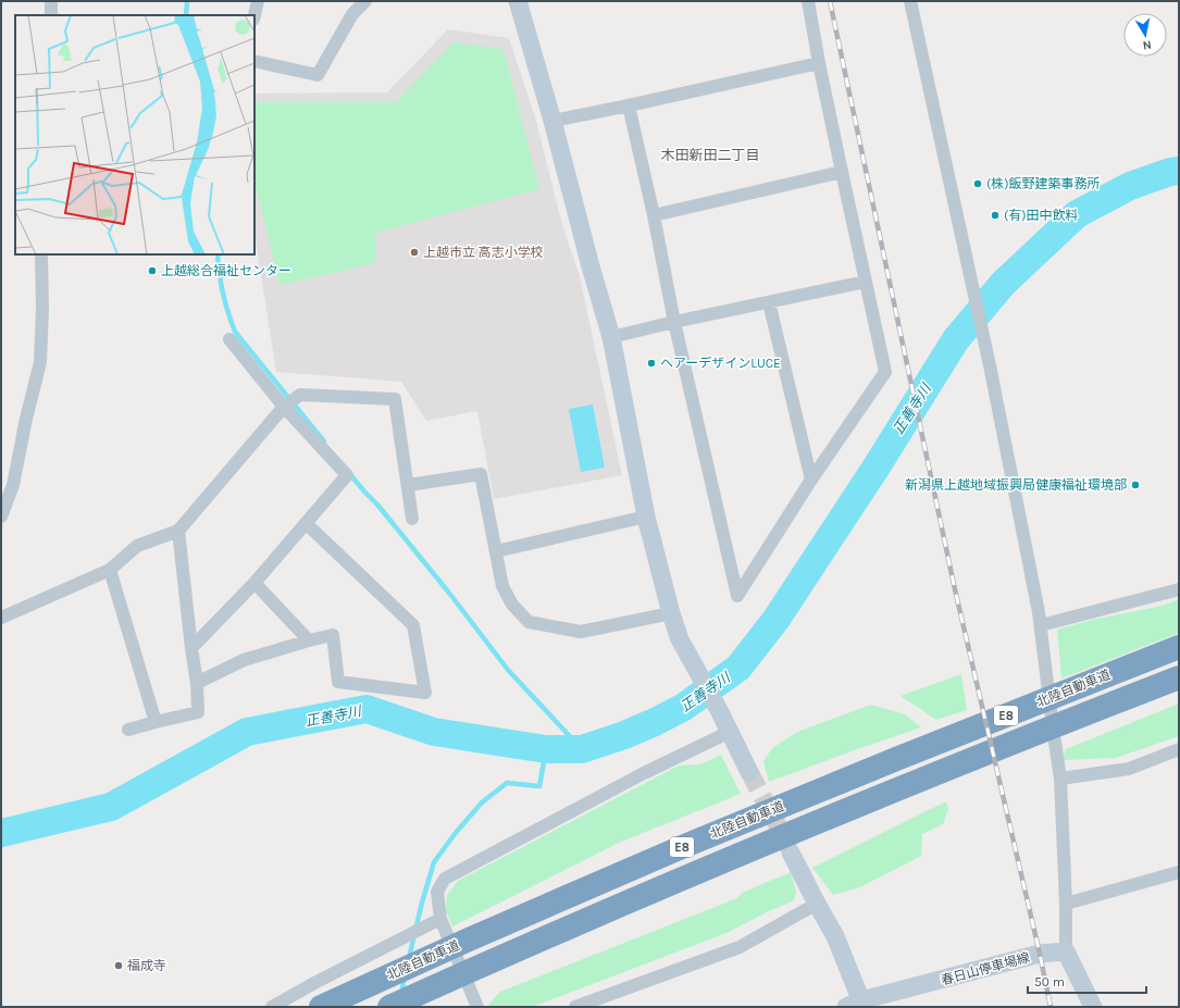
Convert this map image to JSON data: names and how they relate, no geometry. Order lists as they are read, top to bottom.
{
  "streets": {
    "highway": ["北陸自動車道", "E8"],
    "street": ["春日山停車場線"]
  },
  "districts": ["木田新田二丁目"],
  "water": ["正善寺川"],
  "places": [
    "(株)飯野建築事務所",
    "(有)田中飲料",
    "上越市立 高志小学校",
    "上越総合福祉センター",
    "ヘアーデザインLUCE",
    "新潟県上越地域振興局健康福祉環境部",
    "福成寺"
  ],
  "scale_bar": "50 m",
  "north": "bottom"
}
